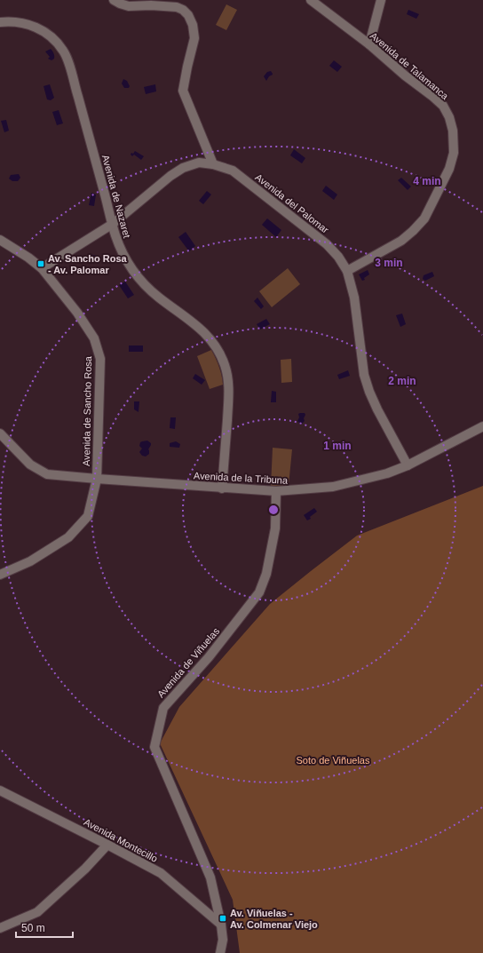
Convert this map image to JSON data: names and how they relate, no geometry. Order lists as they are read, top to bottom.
{
  "streets": {
    "street": [
      "Avenida de Talamanca",
      "Avenida de Nazaret",
      "Avenida del Palomar",
      "Avenida de Sancho Rosa",
      "Avenida de la Tribuna",
      "Avenida de Viñuelas",
      "Avenida Montecillo"
    ]
  },
  "crossings": [
    ["Avenida de Talamanca", "Avenida del Palomar"],
    ["Avenida de Nazaret", "Avenida del Palomar"],
    ["Avenida de Nazaret", "Avenida de la Tribuna"],
    ["Avenida del Palomar", "Avenida de Sancho Rosa"],
    ["Avenida del Palomar", "Avenida de la Tribuna"],
    ["Avenida de Sancho Rosa", "Avenida de la Tribuna"],
    ["Avenida de la Tribuna", "Avenida de Viñuelas"],
    ["Avenida de Viñuelas", "Avenida Montecillo"]
  ],
  "parks": ["Soto de Viñuelas"],
  "places": {
    "transit": ["Av. Sancho Rosa - Av. Palomar", "Av. Viñuelas - Av. Colmenar Viejo"]
  },
  "scale_bar": "50 m",
  "rings": [
    "4 min",
    "3 min",
    "2 min",
    "1 min"
  ]
}
